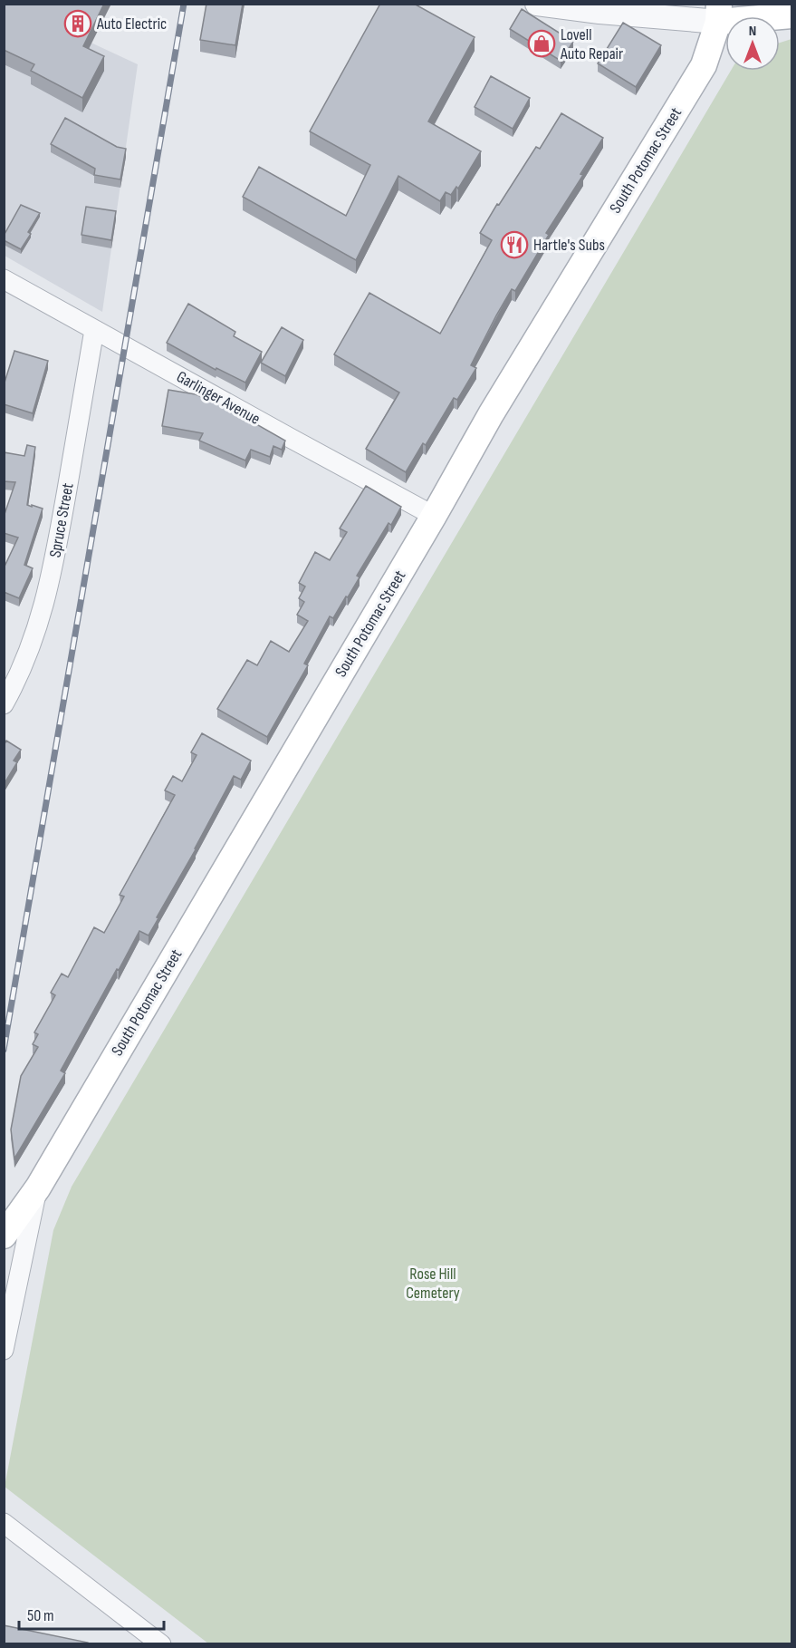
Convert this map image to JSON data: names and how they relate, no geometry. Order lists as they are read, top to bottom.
{
  "streets": {
    "main road": ["South Potomac Street"],
    "street": ["Garlinger Avenue", "Spruce Street"]
  },
  "crossings": [
    ["South Potomac Street", "Garlinger Avenue"],
    ["Garlinger Avenue", "Spruce Street"]
  ],
  "parks": ["Rose Hill Cemetery"],
  "places": {
    "building": ["Auto Electric"],
    "shop": ["Lovell Auto Repair"],
    "restaurant": ["Hartle's Subs"]
  },
  "scale_bar": "50 m",
  "north": "top"
}
